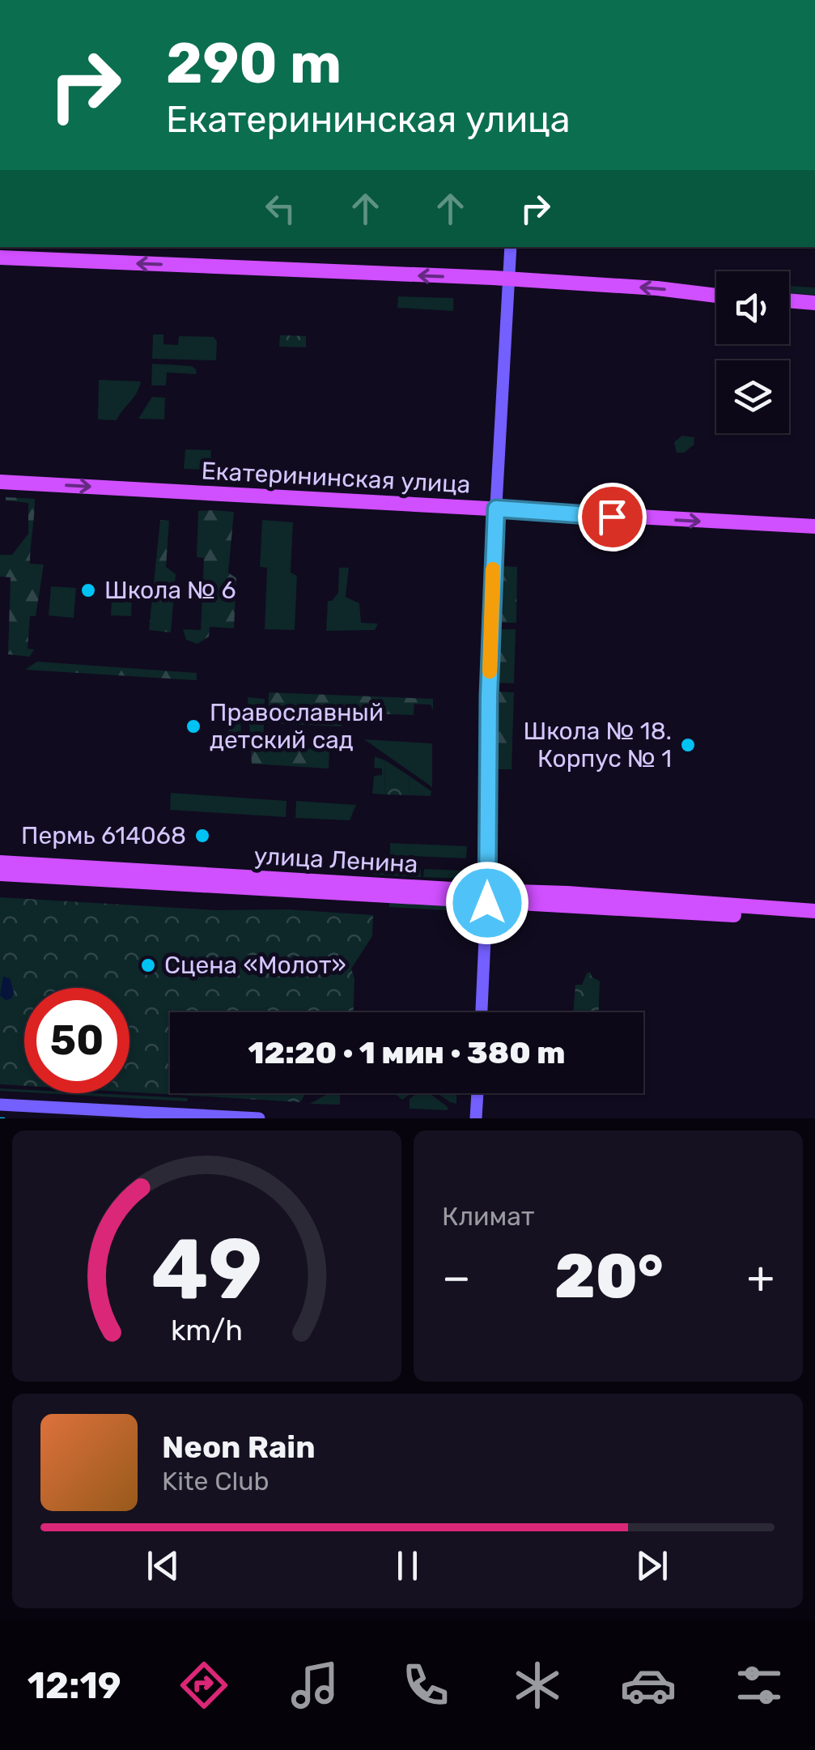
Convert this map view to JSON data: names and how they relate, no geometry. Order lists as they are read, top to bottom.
{
  "streets": {
    "main road": ["Екатерининская улица", "улица Ленина"]
  },
  "one_way": ["Екатерининская улица"],
  "places": [
    "Школа № 6",
    "Православный детский сад",
    "Школа № 18. Корпус № 1",
    "Пермь 614068",
    "Сцена «Молот»"
  ],
  "page": {
    "turn": ["290 m", "Екатерининская улица"],
    "limit": "50",
    "trip": "12:20 · 1 мин · 380 m",
    "tile": "Климат",
    "heat": ["−", "20°", "+"],
    "song": ["Neon Rain", "Kite Club"],
    "tabs": "12:19",
    "gauge": ["49", "km/h"]
  }
}
